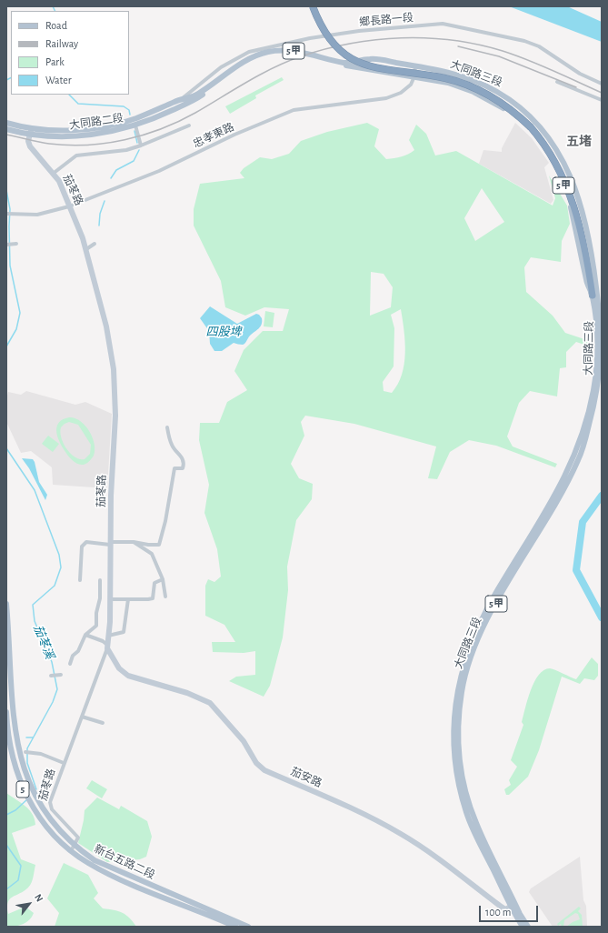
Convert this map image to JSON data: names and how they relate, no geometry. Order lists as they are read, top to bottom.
{
  "streets": {
    "main road": [
      "5甲",
      "大同路三段",
      "大同路二段",
      "5",
      "新台五路二段"
    ],
    "street": [
      "鄉長路一段",
      "忠孝東路",
      "茄苳路",
      "茄安路"
    ]
  },
  "crossings": [
    ["鄉長路一段", "大同路三段"],
    ["鄉長路一段", "大同路二段"],
    ["大同路三段", "大同路二段"],
    ["大同路三段", "忠孝東路"],
    ["大同路三段", "茄安路"],
    ["大同路二段", "茄苳路"],
    ["忠孝東路", "茄苳路"],
    ["茄苳路", "茄安路"],
    ["茄苳路", "新台五路二段"]
  ],
  "districts": ["五堵"],
  "water": ["四股埤", "茄苳溪"],
  "legend": [
    "Road",
    "Railway",
    "Park",
    "Water"
  ],
  "scale_bar": "100 m",
  "north": "top right"
}
